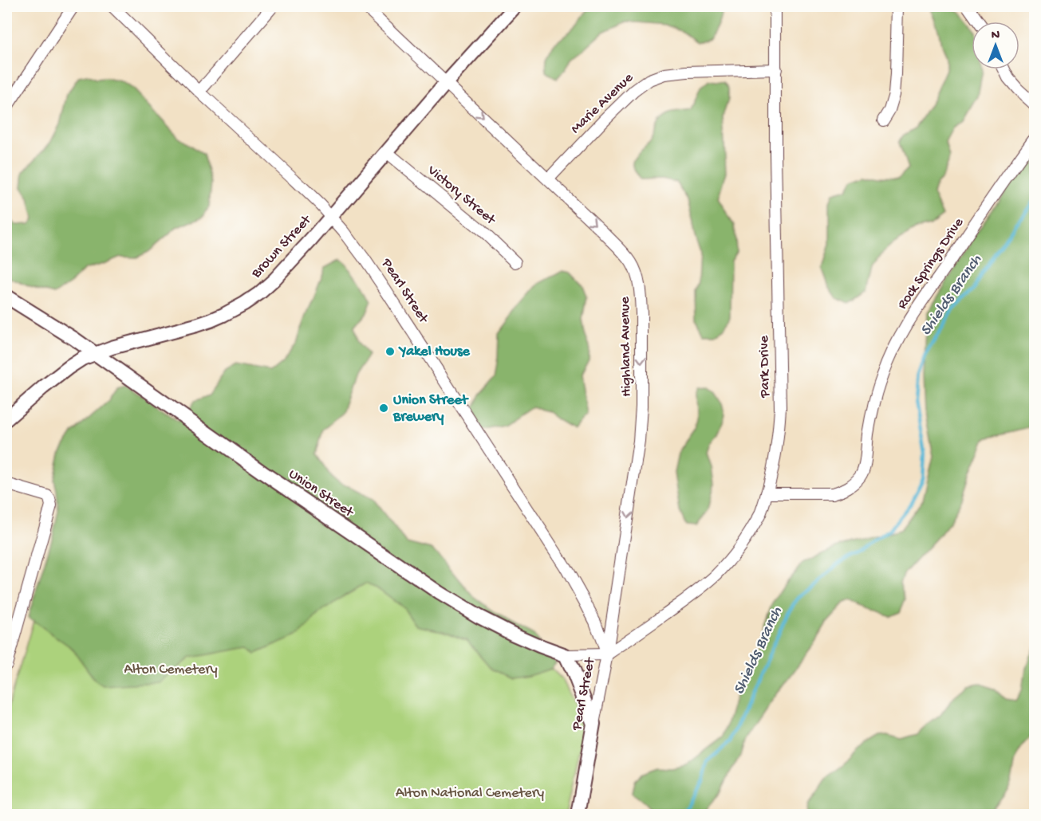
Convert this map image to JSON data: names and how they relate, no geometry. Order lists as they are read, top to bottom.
{
  "streets": {
    "street": [
      "Marie Avenue",
      "Victory Street",
      "Brown Street",
      "Rock Springs Drive",
      "Pearl Street",
      "Highland Avenue",
      "Park Drive",
      "Union Street"
    ]
  },
  "crossings": [
    ["Marie Avenue", "Highland Avenue"],
    ["Marie Avenue", "Park Drive"],
    ["Victory Street", "Brown Street"],
    ["Brown Street", "Pearl Street"],
    ["Brown Street", "Highland Avenue"],
    ["Brown Street", "Union Street"],
    ["Rock Springs Drive", "Park Drive"],
    ["Pearl Street", "Highland Avenue"],
    ["Pearl Street", "Park Drive"],
    ["Highland Avenue", "Park Drive"]
  ],
  "one_way": ["Highland Avenue"],
  "water": ["Shields Branch"],
  "parks": ["Alton Cemetery", "Alton National Cemetery"],
  "places": ["Yakel House", "Union Street Brewery"],
  "north": "top"
}
